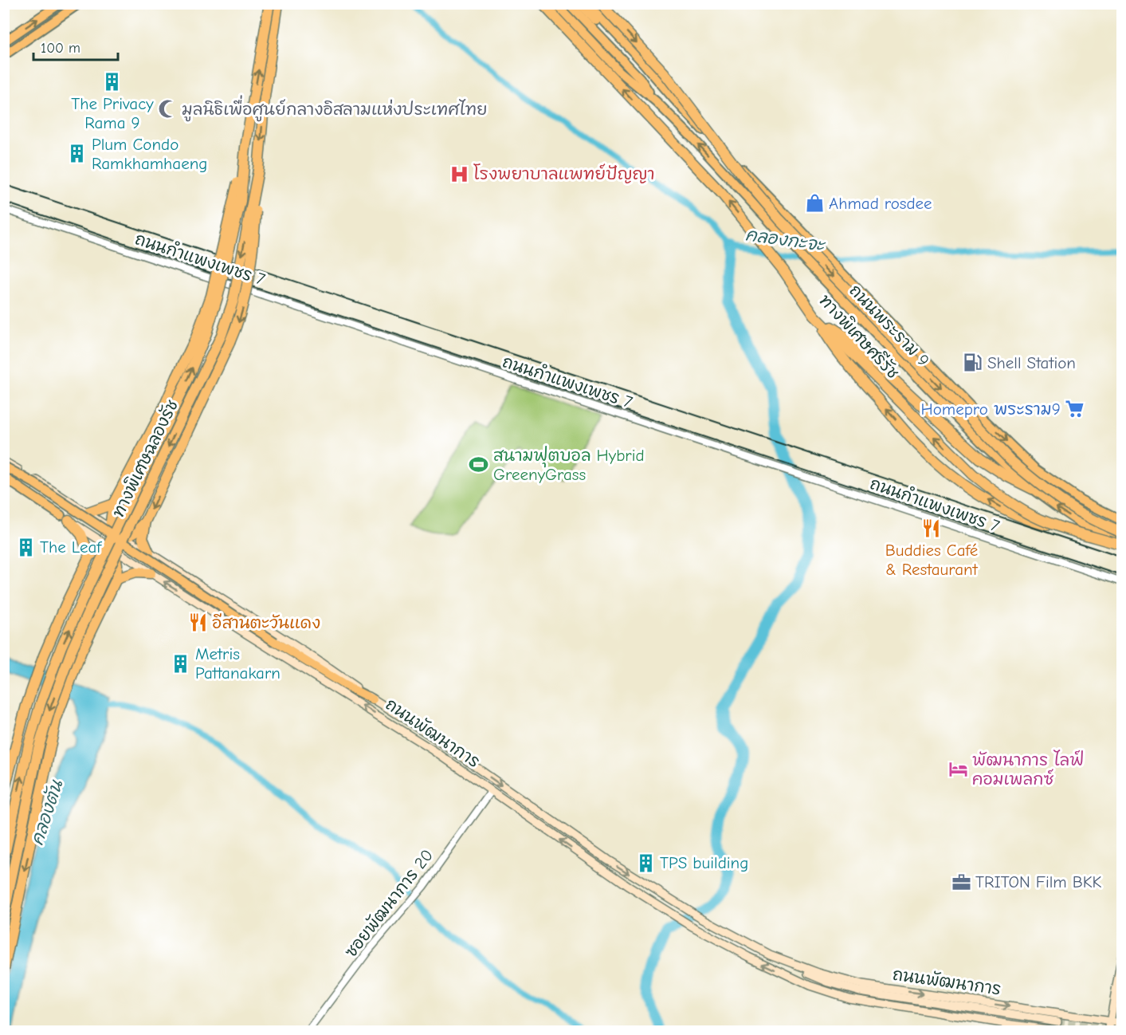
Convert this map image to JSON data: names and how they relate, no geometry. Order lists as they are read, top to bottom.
{
  "streets": {
    "highway": ["ทางพิเศษศรีรัช", "ทางพิเศษฉลองรัช"],
    "main road": ["ถนนพระราม 9", "ถนนพัฒนาการ"],
    "street": ["ถนนกำแพงเพชร 7", "ซอยพัฒนาการ 20"]
  },
  "crossings": [
    ["ถนนพระราม 9", "ทางพิเศษศรีรัช"],
    ["ถนนพัฒนาการ", "ซอยพัฒนาการ 20"]
  ],
  "water": ["คลองกะจะ", "คลองตัน"],
  "places": {
    "building": [
      "The Privacy Rama 9",
      "Plum Condo Ramkhamhaeng",
      "The Leaf",
      "Metris Pattanakarn",
      "TPS building"
    ],
    "mosque": ["มูลนิธิเพื่อศูนย์กลางอิสลามแห่งประเทศไทย"],
    "hospital": ["โรงพยาบาลแพทย์ปัญญา"],
    "shop": ["Ahmad rosdee"],
    "fuel station": ["Shell Station"],
    "supermarket": ["Homepro พระราม9"],
    "sports": ["สนามฟุตบอล Hybrid GreenyGrass"],
    "restaurant": ["Buddies Café & Restaurant", "อีสานตะวันแดง"],
    "hotel": ["พัฒนาการ ไลฟ์ คอมเพลกซ์"],
    "office": ["TRITON Film BKK"]
  },
  "scale_bar": "100 m"
}
